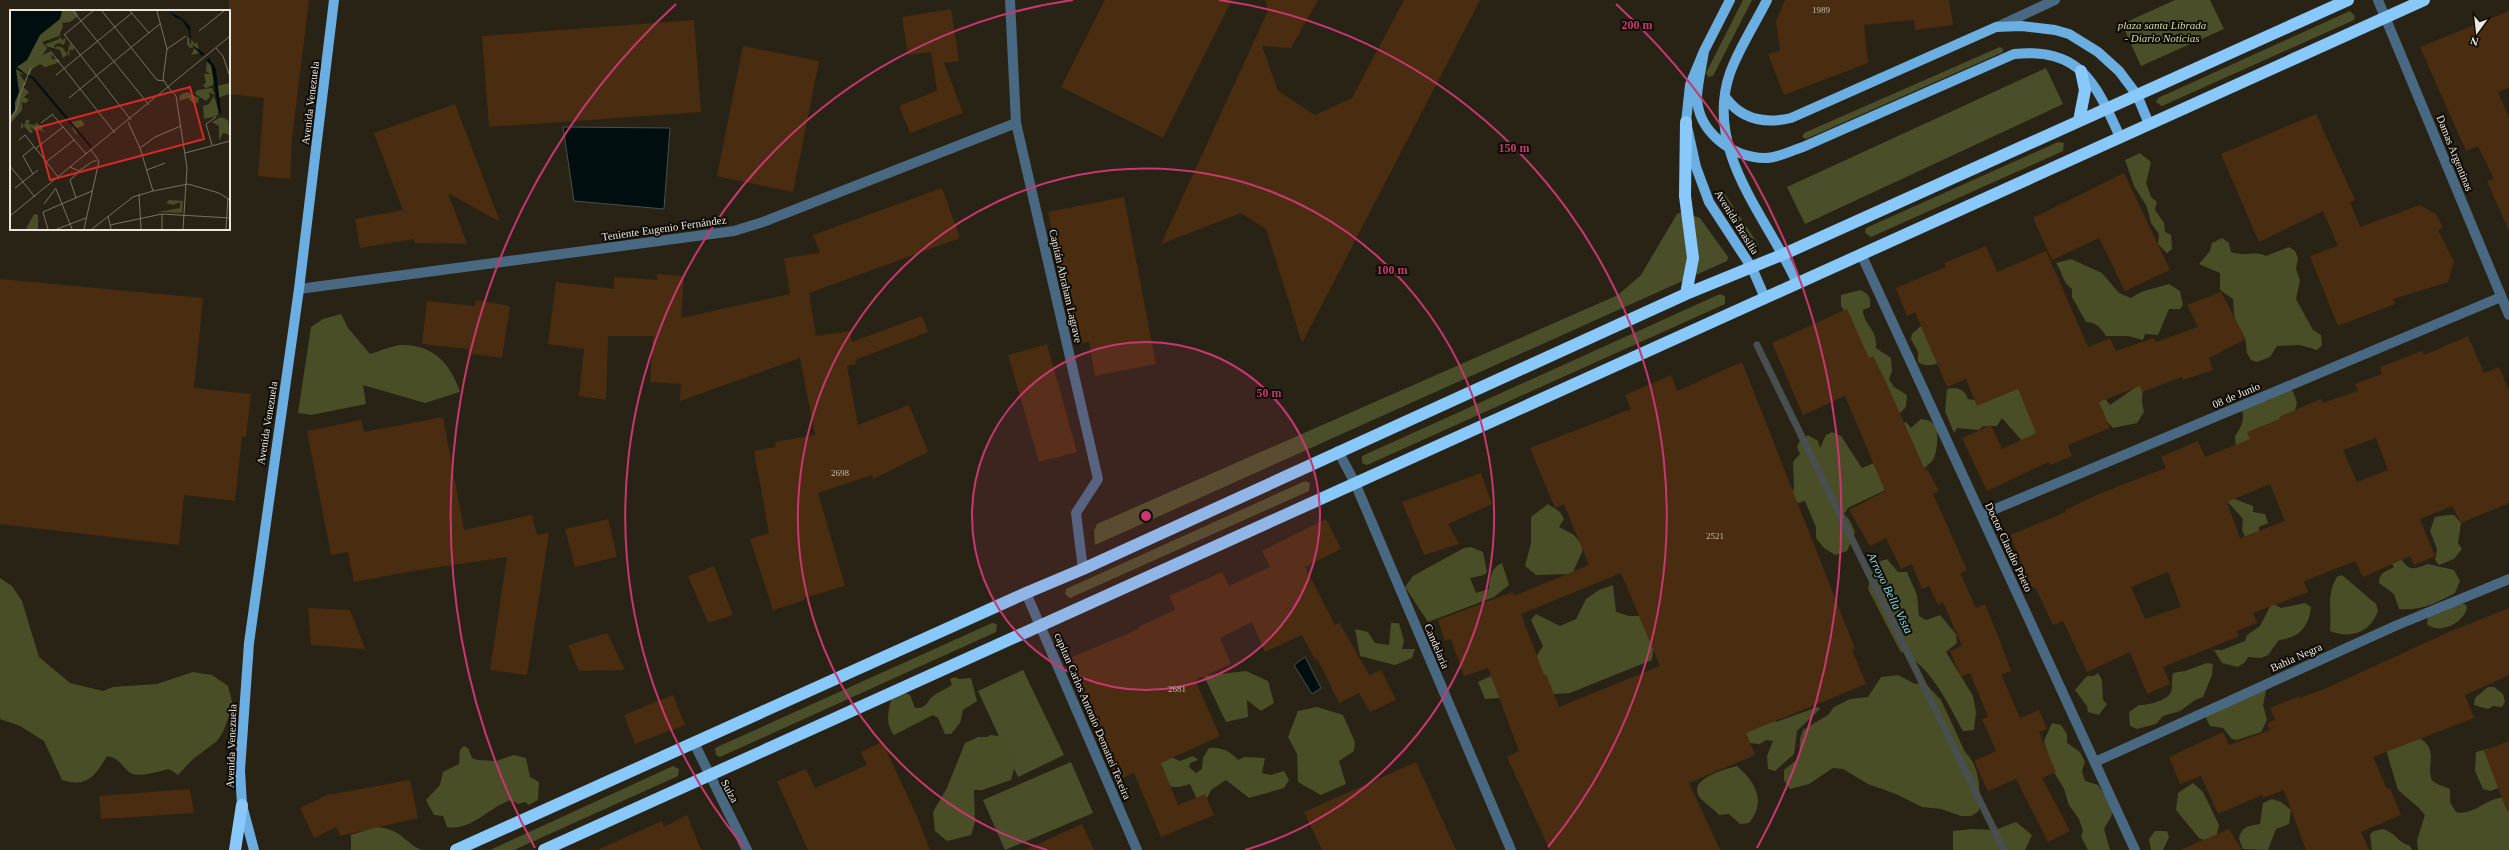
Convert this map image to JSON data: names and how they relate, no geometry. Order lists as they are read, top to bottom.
{
  "streets": {
    "main road": ["Avenida Venezuela", "Avenida Brasilia"],
    "street": [
      "Damas Argentinas",
      "Teniente Eugenio Fernández",
      "Capitán Abraham Lagrave",
      "08 de Junio",
      "Doctor Claudio Prieto",
      "Candelaria",
      "Bahia Negra",
      "capitan Carlos Antonio Demattei Texeira",
      "Suiza"
    ]
  },
  "crossings": [
    ["Avenida Venezuela", "Teniente Eugenio Fernández"],
    ["Damas Argentinas", "08 de Junio"],
    ["Teniente Eugenio Fernández", "Capitán Abraham Lagrave"],
    ["08 de Junio", "Doctor Claudio Prieto"],
    ["Doctor Claudio Prieto", "Bahia Negra"]
  ],
  "water": ["Arroyo Bella Vista"],
  "parks": ["plaza santa Librada - Diario Noticias"],
  "house_numbers": [
    "1989",
    "2698",
    "2521",
    "2681"
  ],
  "north": "bottom",
  "rings": [
    "200 m",
    "150 m",
    "100 m",
    "50 m"
  ]
}
